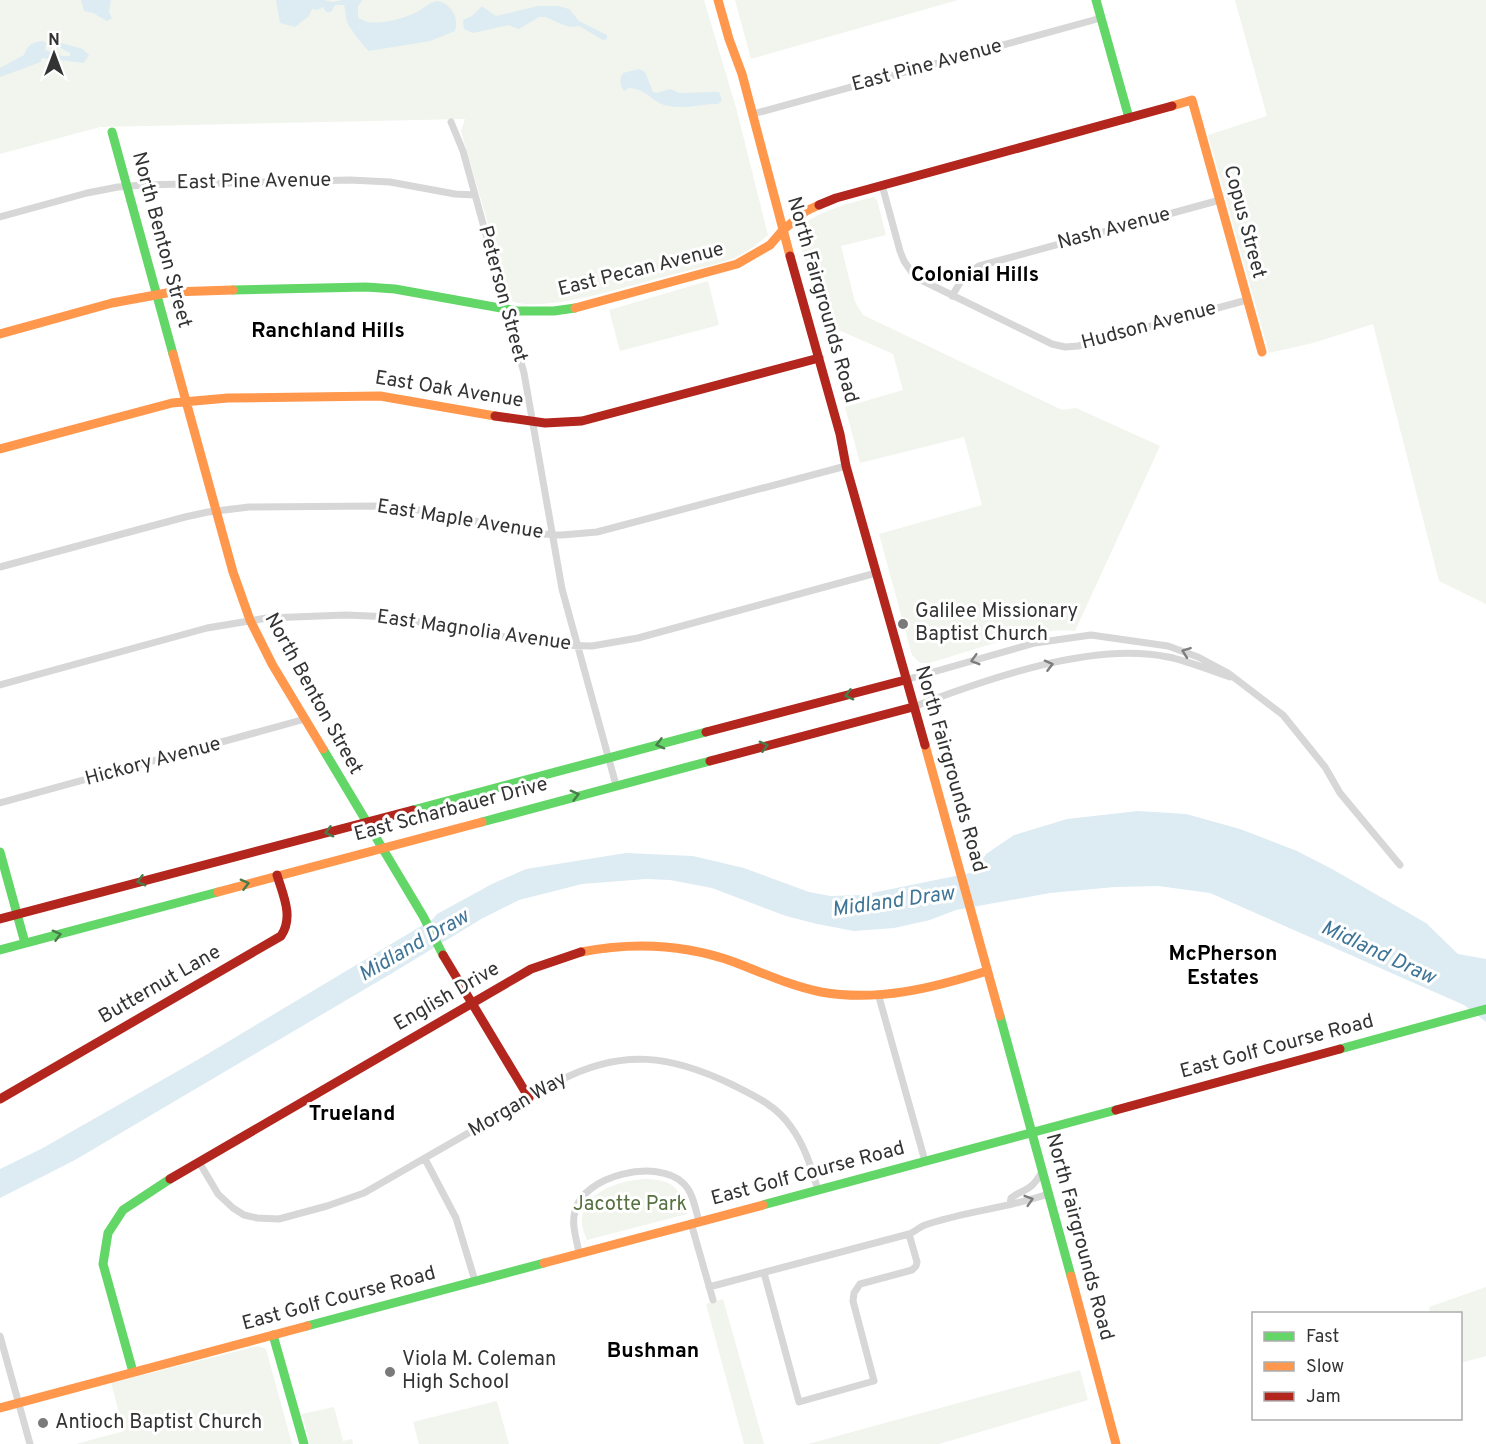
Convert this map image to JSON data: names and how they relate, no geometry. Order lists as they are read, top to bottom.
{
  "streets": {
    "street": [
      "East Pine Avenue",
      "Copus Street",
      "Nash Avenue",
      "North Benton Street",
      "East Pecan Avenue",
      "Peterson Street",
      "North Fairgrounds Road",
      "Hudson Avenue",
      "East Oak Avenue",
      "East Maple Avenue",
      "East Magnolia Avenue",
      "Hickory Avenue",
      "East Scharbauer Drive",
      "Butternut Lane",
      "English Drive",
      "East Golf Course Road",
      "Morgan Way"
    ]
  },
  "crossings": [
    ["East Pine Avenue", "North Benton Street"],
    ["East Pine Avenue", "Peterson Street"],
    ["East Pine Avenue", "North Fairgrounds Road"],
    ["Copus Street", "Nash Avenue"],
    ["Copus Street", "East Pecan Avenue"],
    ["Copus Street", "Hudson Avenue"],
    ["Nash Avenue", "Hudson Avenue"],
    ["North Benton Street", "East Pecan Avenue"],
    ["North Benton Street", "East Oak Avenue"],
    ["North Benton Street", "East Maple Avenue"],
    ["North Benton Street", "East Magnolia Avenue"],
    ["North Benton Street", "Hickory Avenue"],
    ["North Benton Street", "East Scharbauer Drive"],
    ["North Benton Street", "English Drive"],
    ["North Benton Street", "Morgan Way"],
    ["East Pecan Avenue", "Peterson Street"],
    ["East Pecan Avenue", "North Fairgrounds Road"],
    ["East Pecan Avenue", "Hudson Avenue"],
    ["Peterson Street", "East Oak Avenue"],
    ["Peterson Street", "East Maple Avenue"],
    ["Peterson Street", "East Magnolia Avenue"],
    ["Peterson Street", "East Scharbauer Drive"],
    ["North Fairgrounds Road", "East Oak Avenue"],
    ["North Fairgrounds Road", "East Maple Avenue"],
    ["North Fairgrounds Road", "East Magnolia Avenue"],
    ["North Fairgrounds Road", "East Scharbauer Drive"],
    ["North Fairgrounds Road", "English Drive"],
    ["North Fairgrounds Road", "East Golf Course Road"],
    ["East Scharbauer Drive", "Butternut Lane"],
    ["English Drive", "East Golf Course Road"],
    ["English Drive", "Morgan Way"],
    ["East Golf Course Road", "Morgan Way"]
  ],
  "districts": [
    "Colonial Hills",
    "Ranchland Hills",
    "McPherson Estates",
    "Trueland",
    "Bushman"
  ],
  "water": ["Midland Draw"],
  "parks": ["Jacotte Park"],
  "places": ["Galilee Missionary Baptist Church", "Viola M. Coleman High School", "Antioch Baptist Church"],
  "legend": ["Fast", "Slow", "Jam"],
  "north": "top"
}
